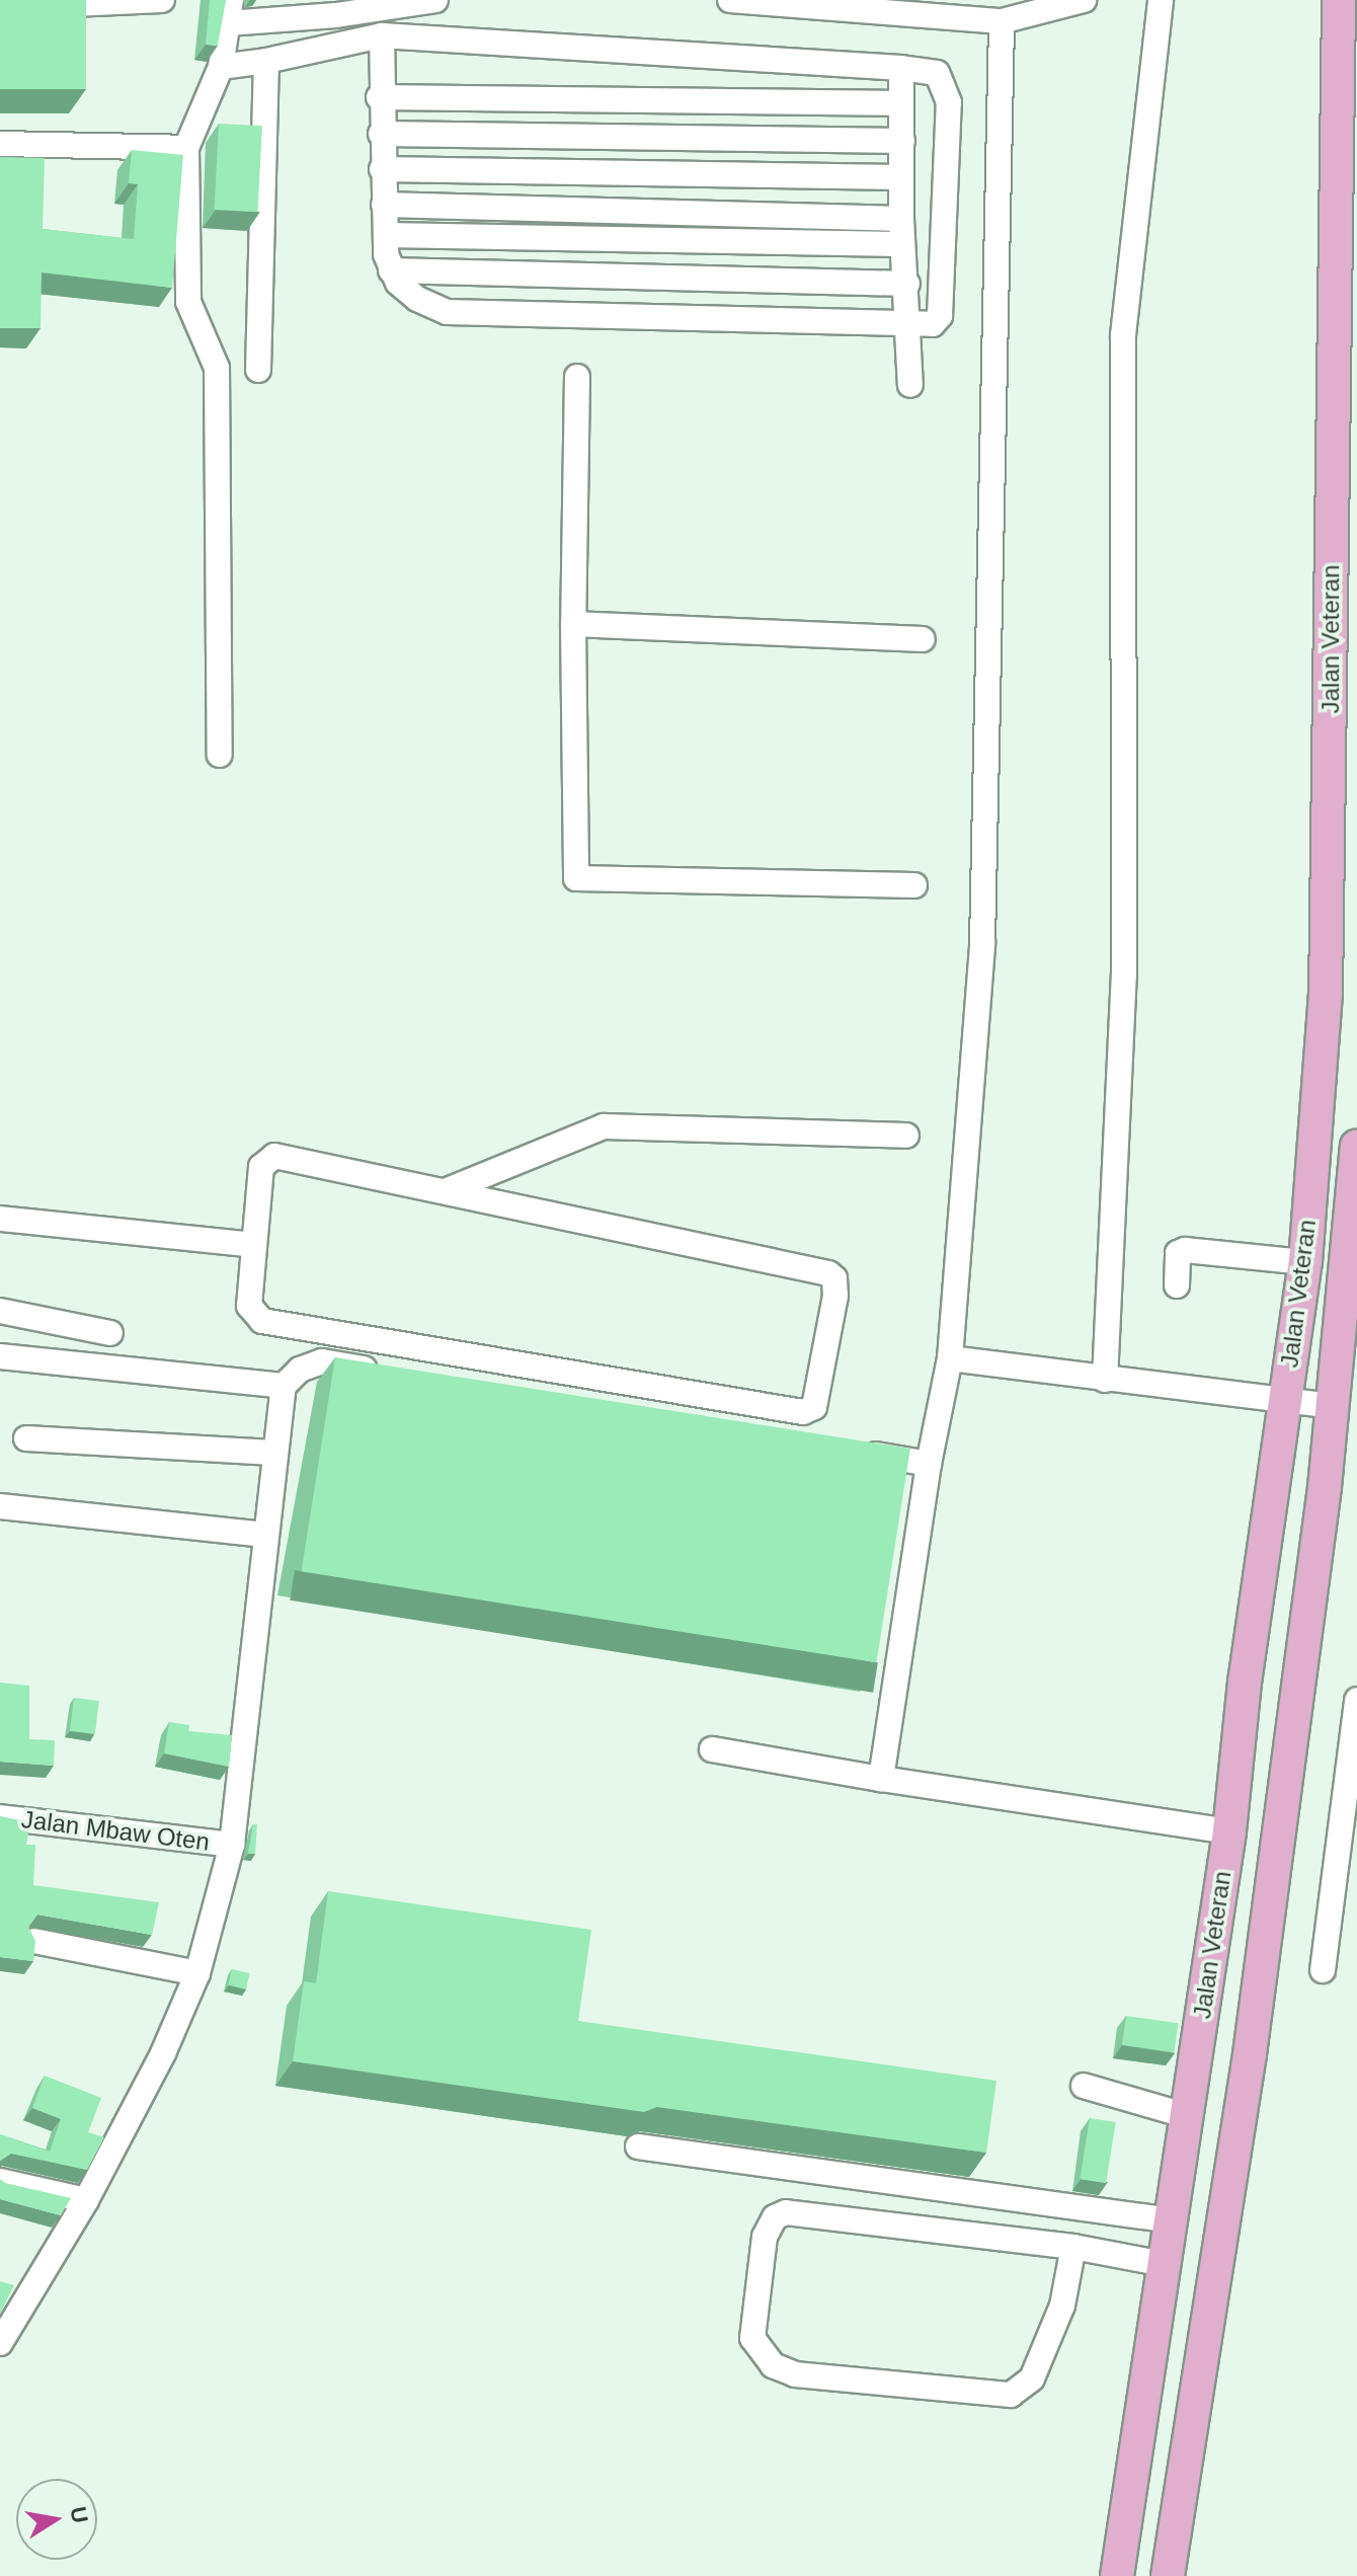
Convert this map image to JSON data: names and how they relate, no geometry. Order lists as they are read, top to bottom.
{
  "streets": {
    "main road": ["Jalan Veteran"],
    "street": ["Jalan Mbaw Oten"]
  },
  "north": "right"
}
